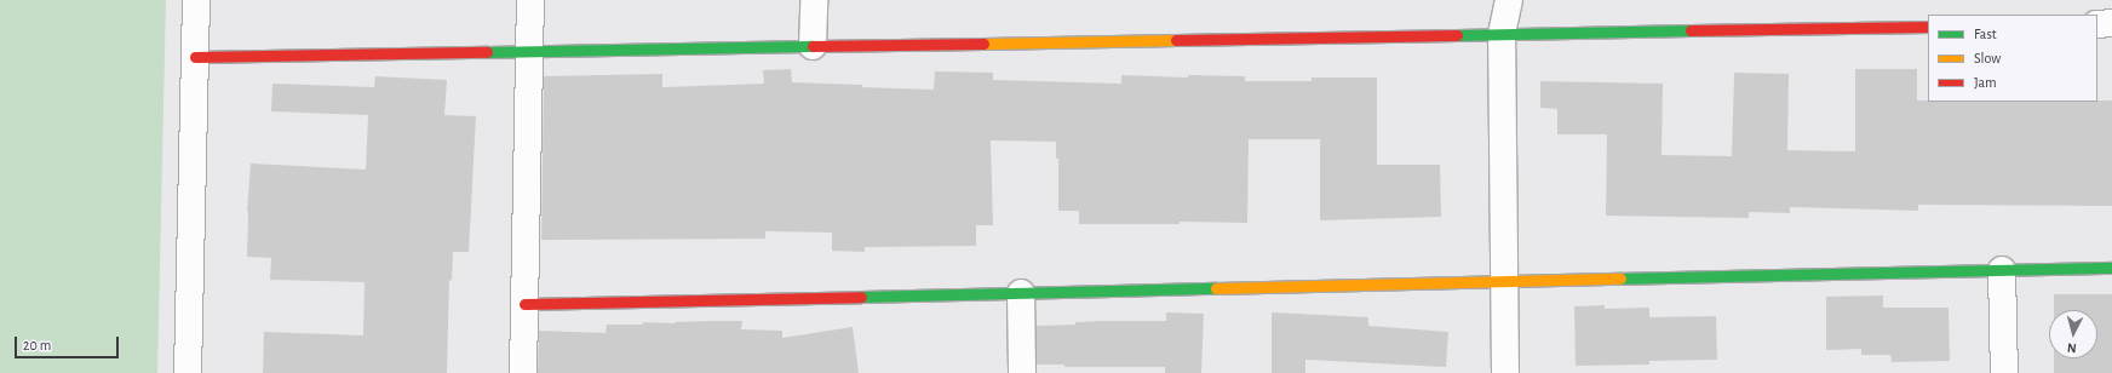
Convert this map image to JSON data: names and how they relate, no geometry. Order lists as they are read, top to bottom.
{
  "legend": ["Fast", "Slow", "Jam"],
  "scale_bar": "20 m",
  "north": "bottom"
}
